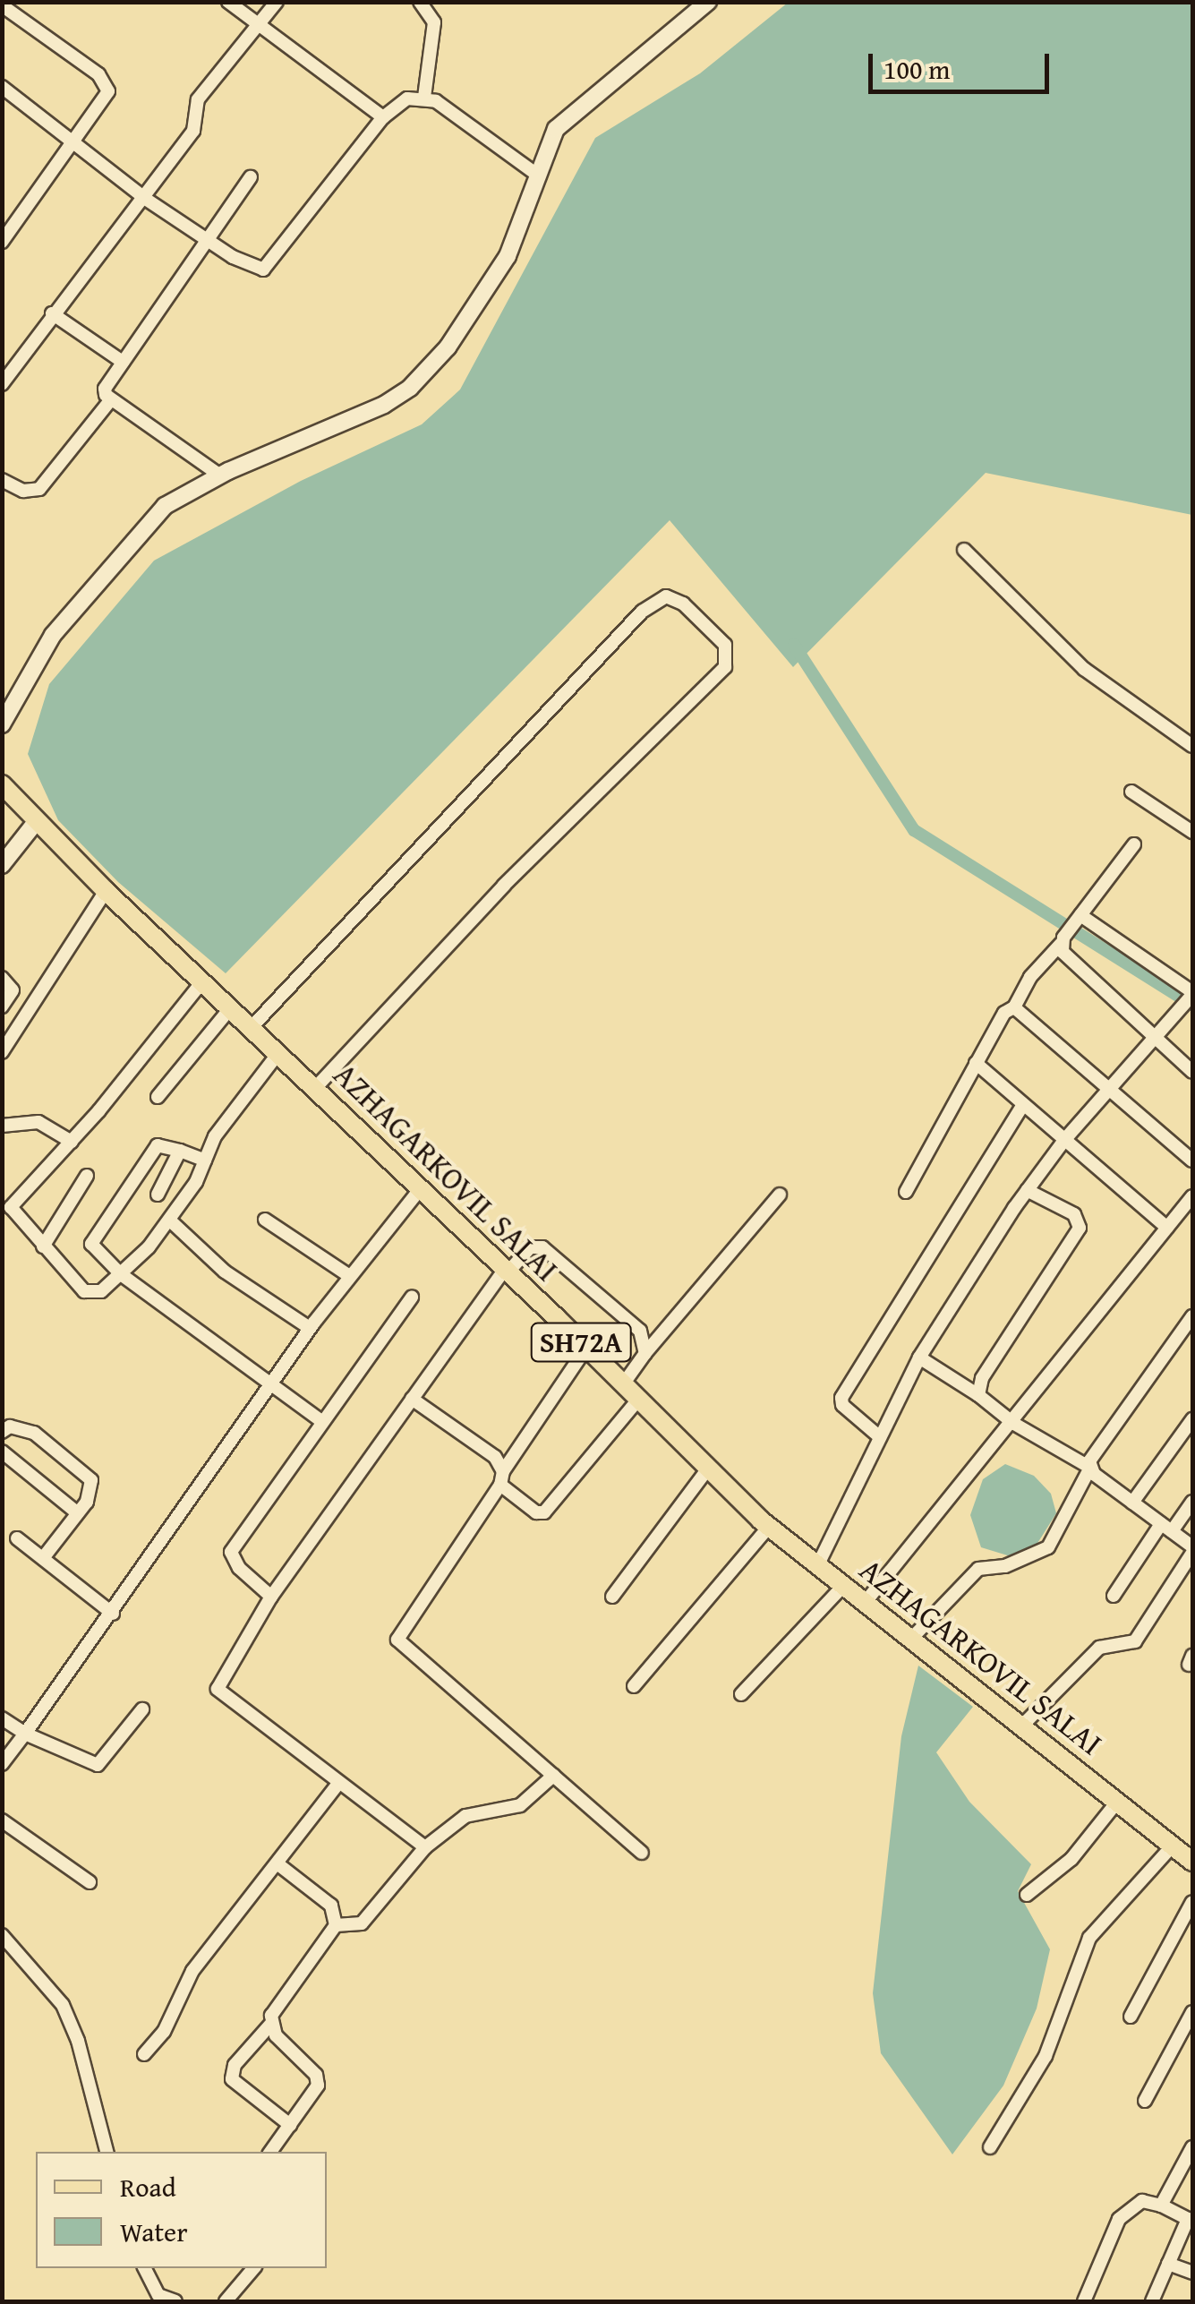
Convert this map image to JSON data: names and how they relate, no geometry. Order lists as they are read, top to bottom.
{
  "streets": {
    "main road": ["AZHAGARKOVIL SALAI", "SH72A"]
  },
  "legend": ["Road", "Water"],
  "scale_bar": "100 m"
}
